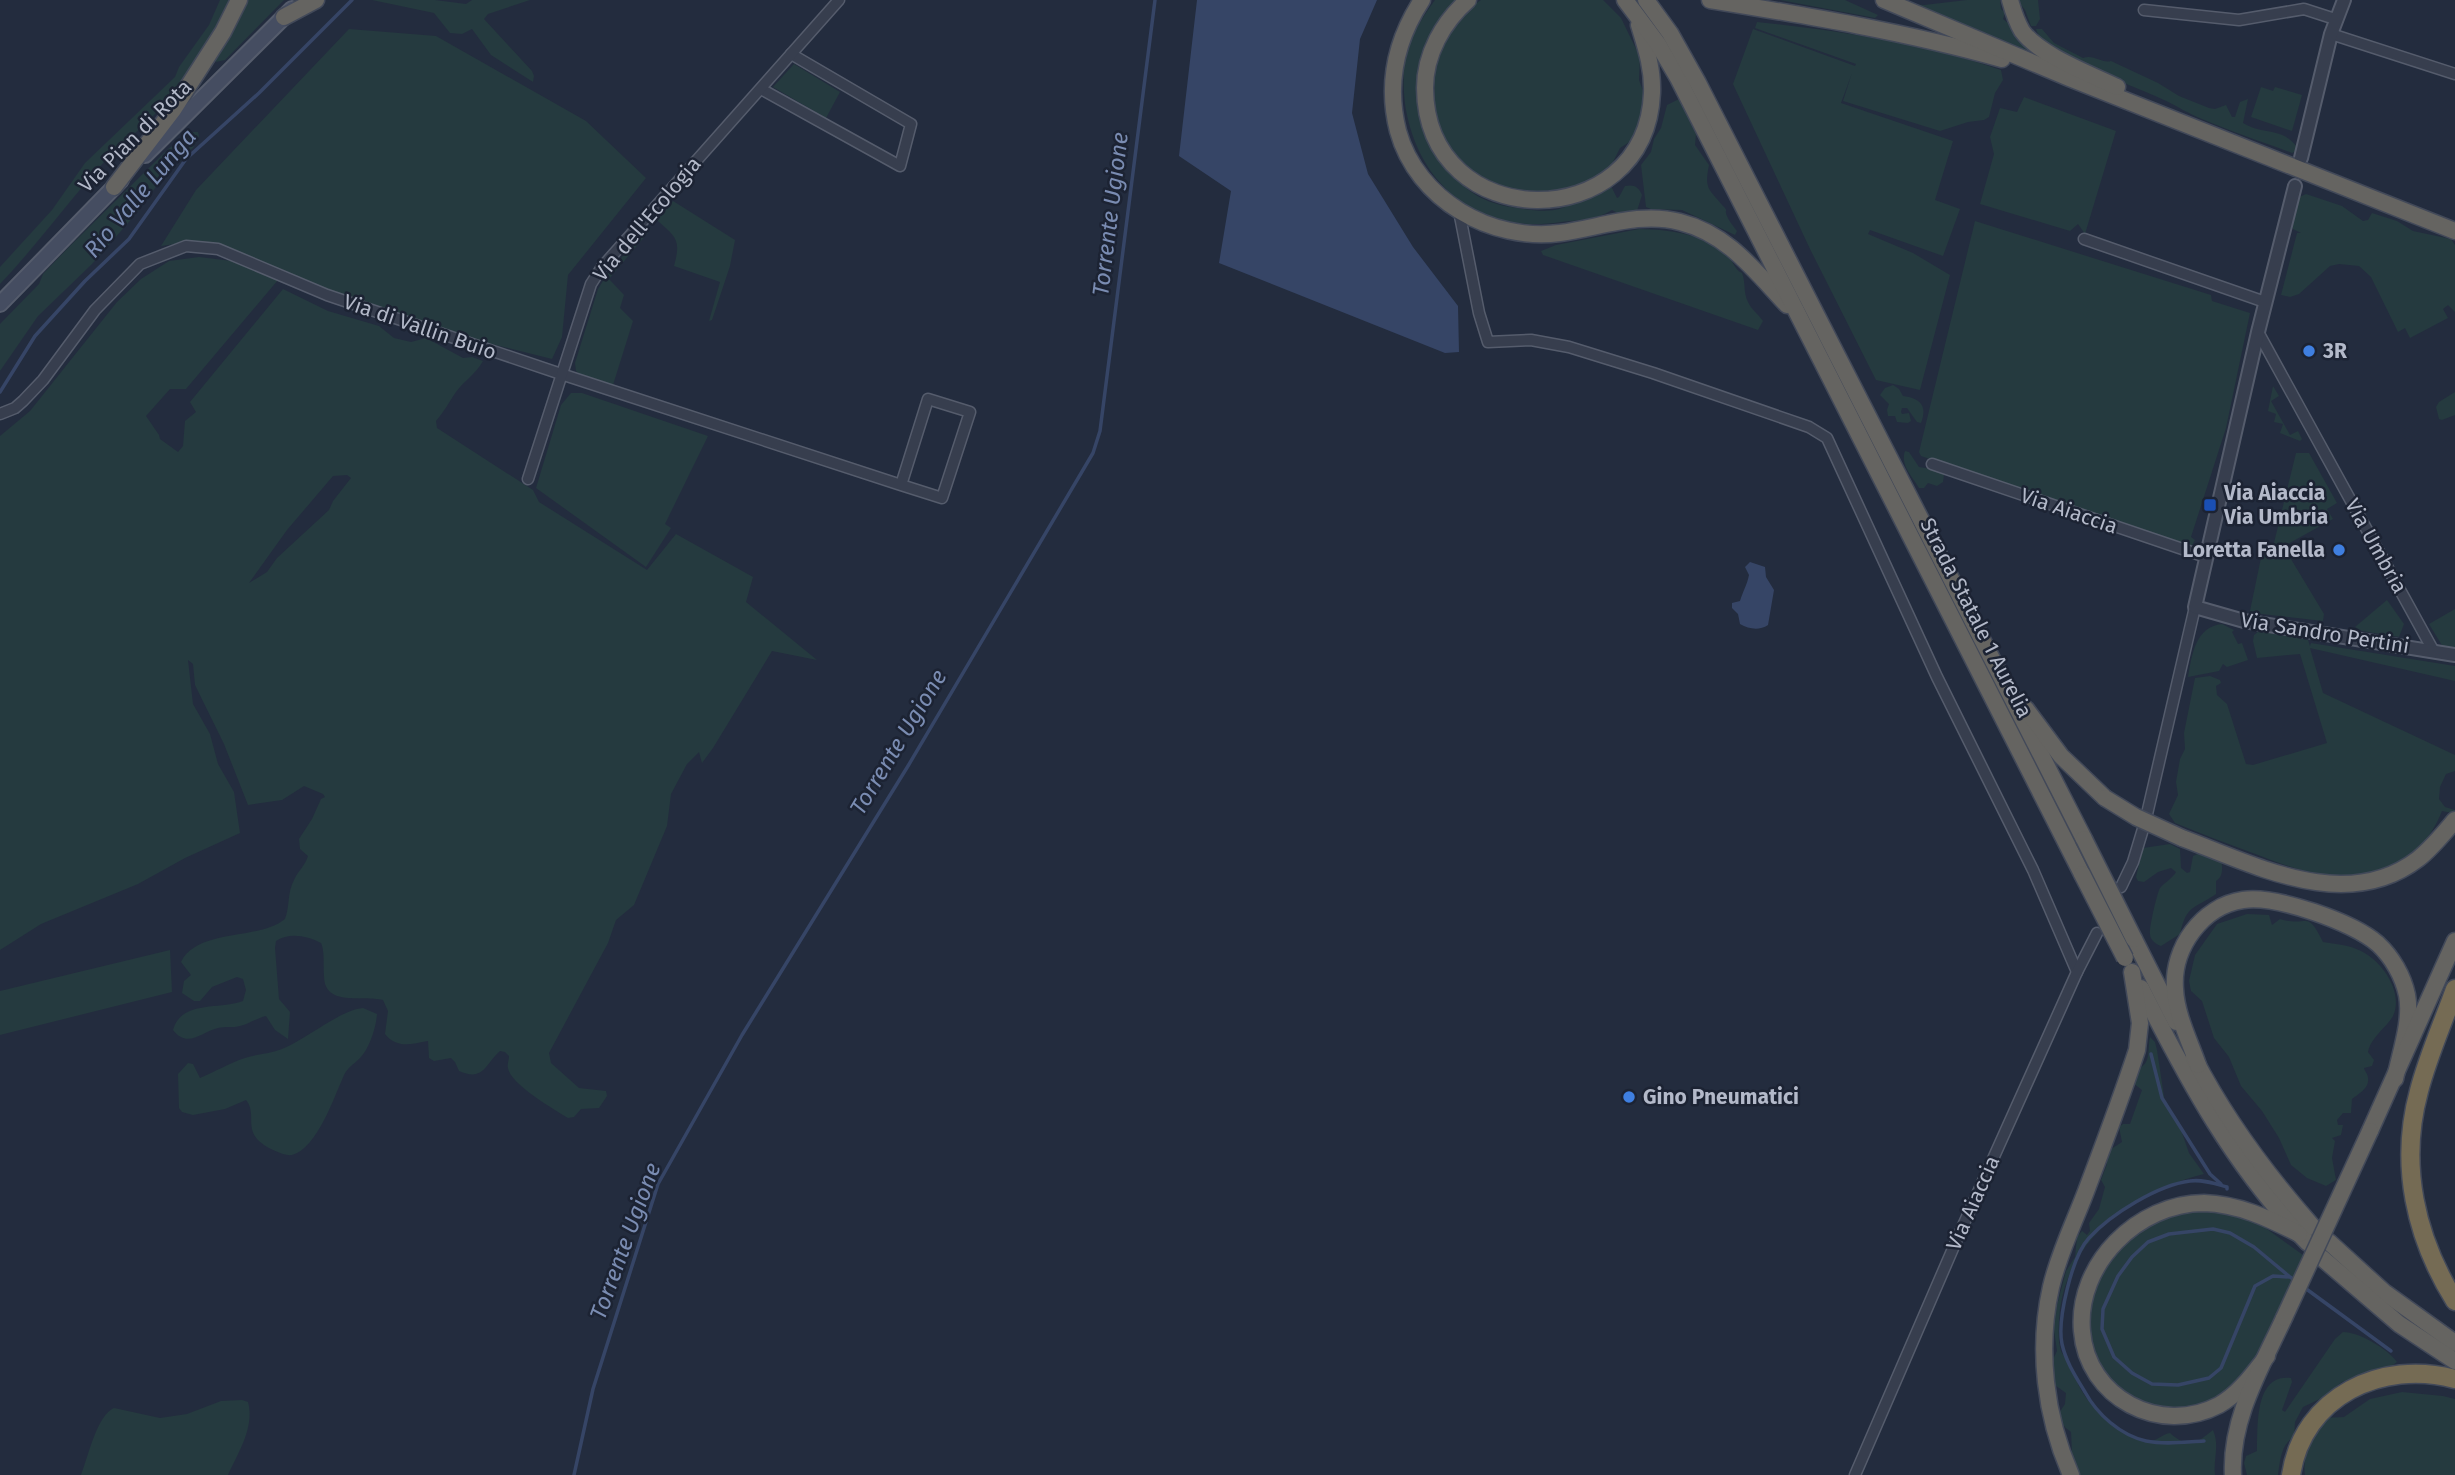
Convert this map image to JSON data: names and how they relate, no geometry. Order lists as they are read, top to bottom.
{
  "streets": {
    "highway": ["Strada Statale 1 Aurelia"],
    "main road": ["Via Pian di Rota"],
    "street": [
      "Via dell'Ecologia",
      "Via di Vallin Buio",
      "Via Aiaccia",
      "Via Umbria",
      "Via Sandro Pertini"
    ]
  },
  "crossings": [
    ["Via dell'Ecologia", "Via di Vallin Buio"],
    ["Via Umbria", "Via Sandro Pertini"]
  ],
  "water": ["Rio Valle Lunga", "Torrente Ugione"],
  "places": {
    "other": ["3R", "Loretta Fanella", "Gino Pneumatici"],
    "transit": ["Via Aiaccia Via Umbria"]
  }
}
